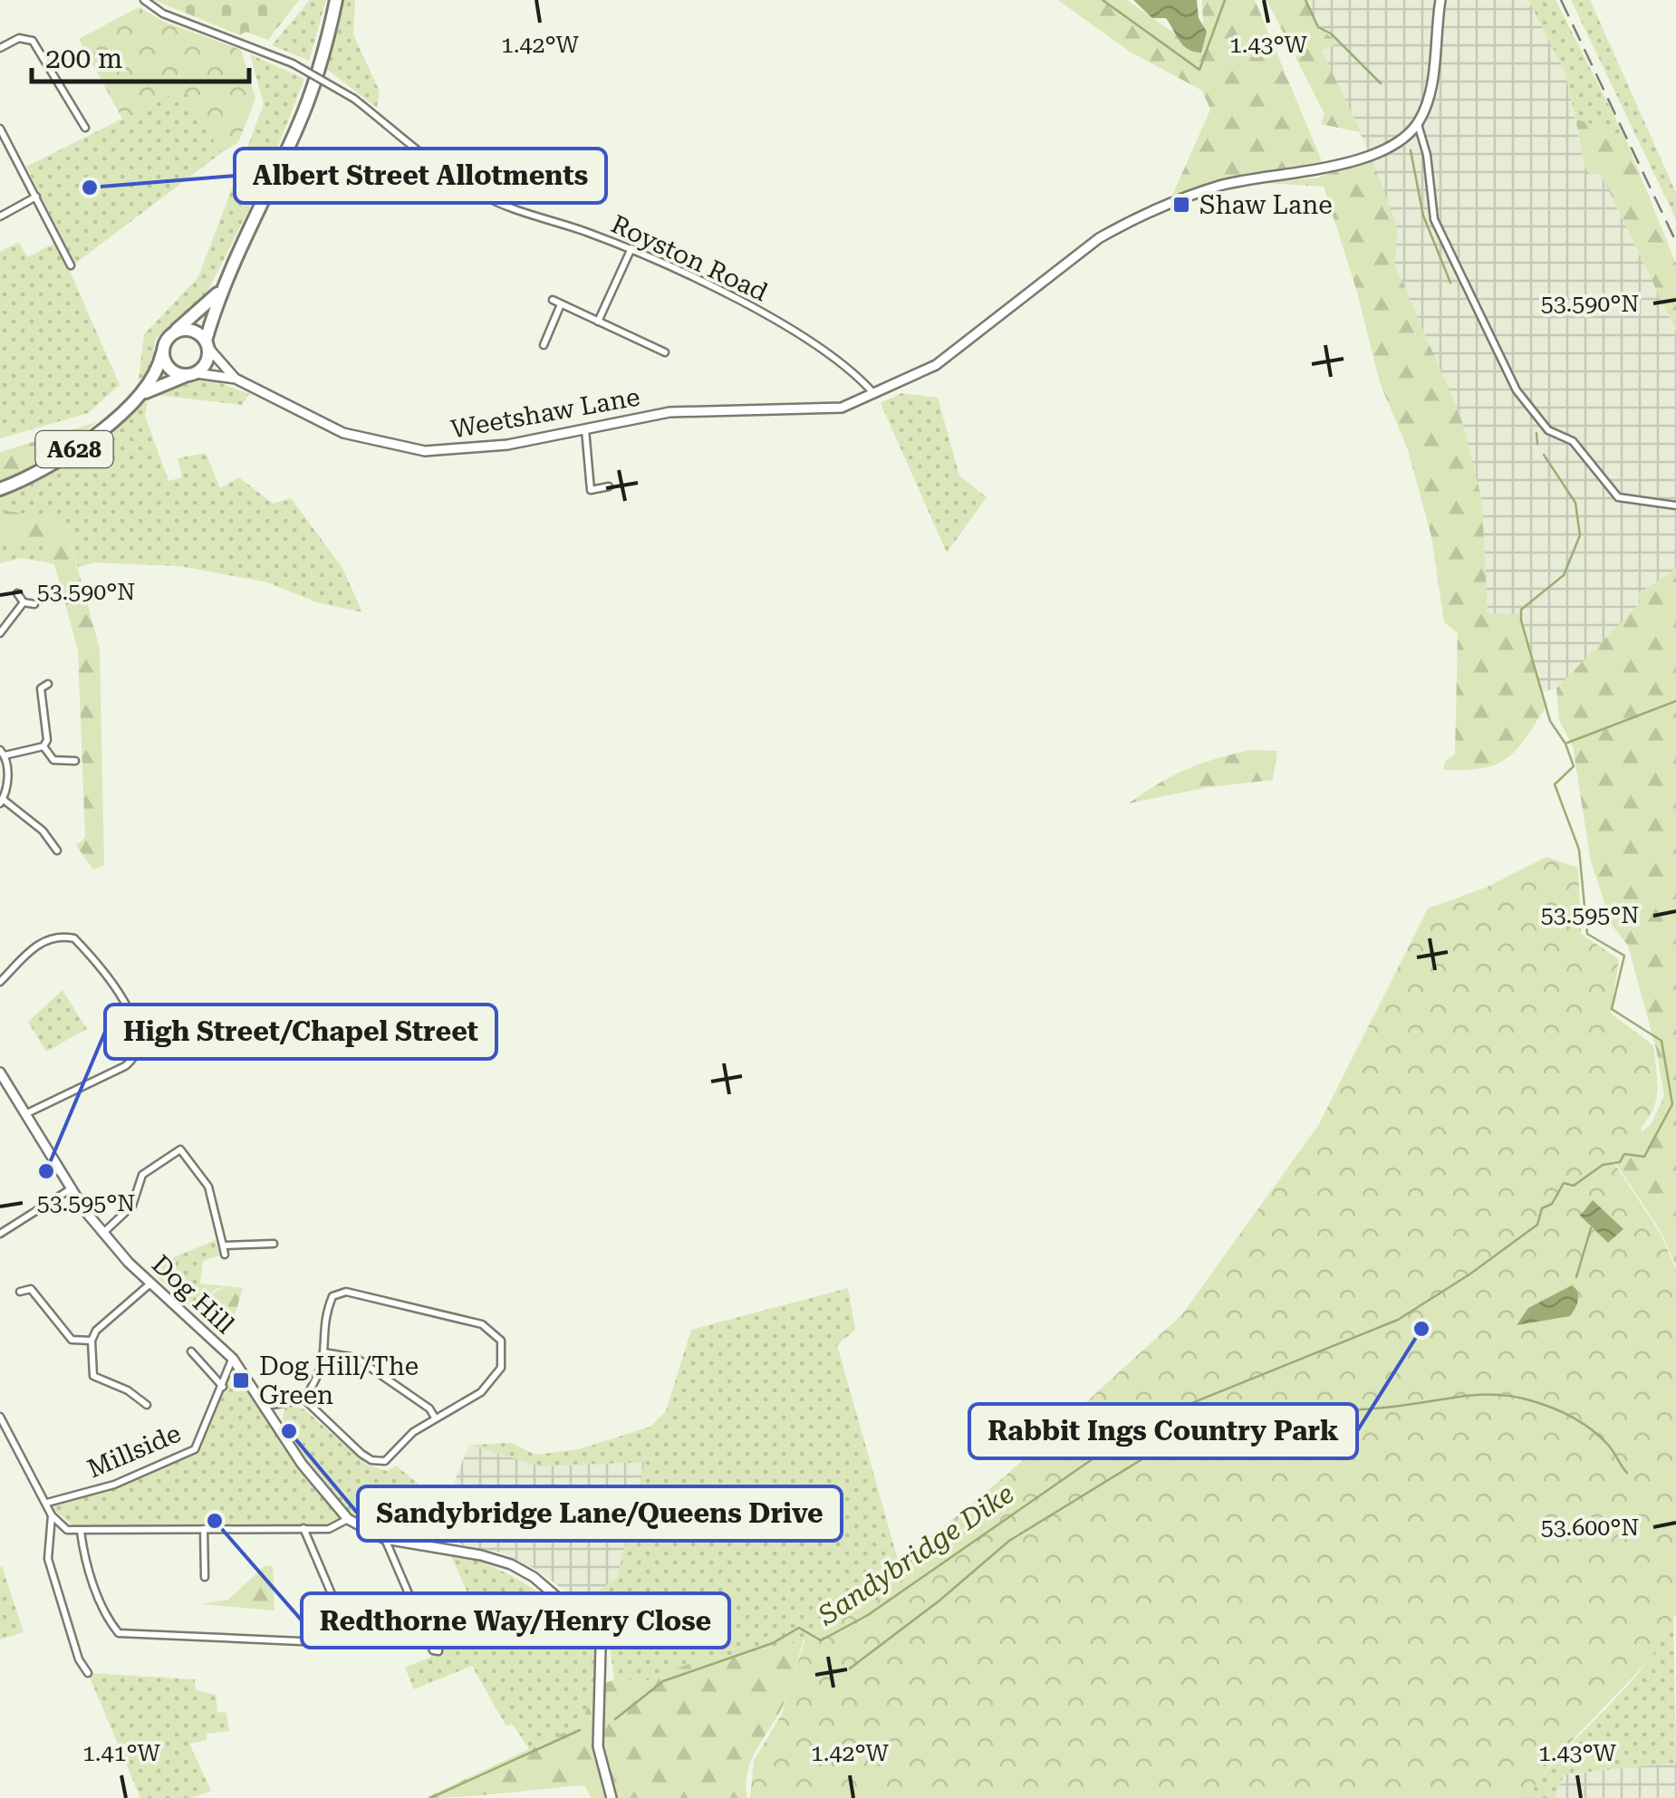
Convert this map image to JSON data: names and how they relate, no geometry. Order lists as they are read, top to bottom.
{
  "streets": {
    "highway": ["A628"],
    "street": [
      "Royston Road",
      "Weetshaw Lane",
      "Dog Hill",
      "Millside"
    ]
  },
  "crossings": [
    ["Royston Road", "Weetshaw Lane"],
    ["Weetshaw Lane", "A628"],
    ["Dog Hill", "Millside"]
  ],
  "water": ["Sandybridge Dike"],
  "places": {
    "other": [
      "Albert Street Allotments",
      "High Street/Chapel Street",
      "Rabbit Ings Country Park",
      "Sandybridge Lane/Queens Drive",
      "Redthorne Way/Henry Close"
    ],
    "transit": ["Shaw Lane", "Dog Hill/The Green"]
  },
  "scale_bar": "200 m",
  "coordinates": [
    "1.42°W",
    "1.43°W",
    "53.590°N",
    "53.595°N",
    "53.600°N",
    "1.41°W"
  ]
}
